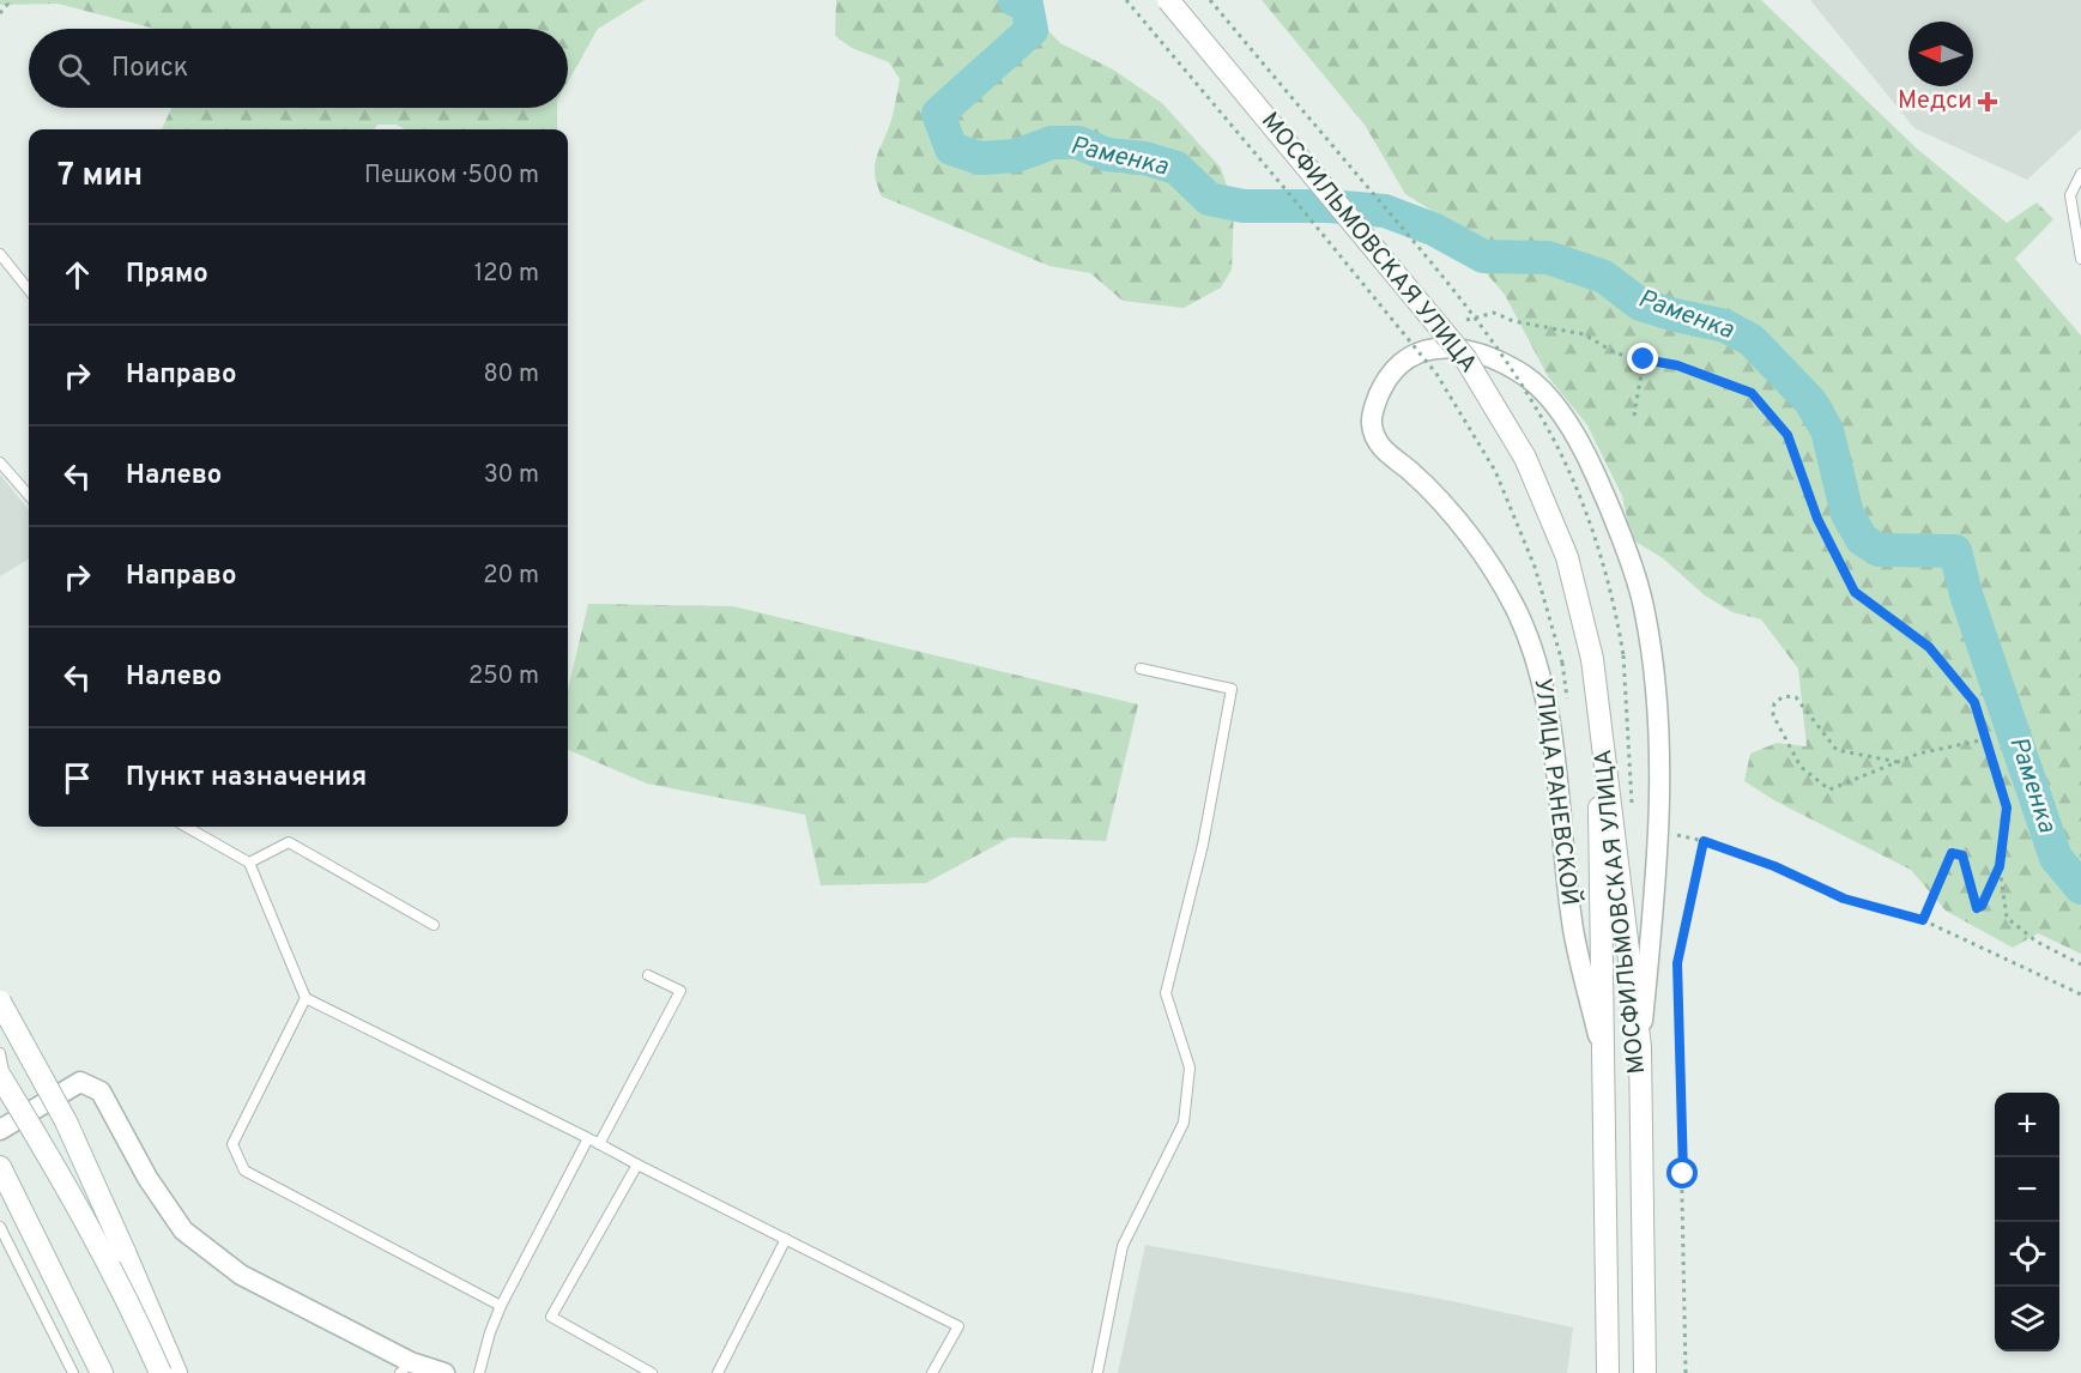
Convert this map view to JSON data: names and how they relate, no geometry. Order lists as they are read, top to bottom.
{
  "streets": {
    "street": ["МОСФИЛЬМОВСКАЯ УЛИЦА", "УЛИЦА РАНЕВСКОЙ"]
  },
  "crossings": [
    ["МОСФИЛЬМОВСКАЯ УЛИЦА", "УЛИЦА РАНЕВСКОЙ"]
  ],
  "water": ["Раменка"],
  "places": {
    "health": ["Медси"]
  },
  "north": "left",
  "page": {
    "search": "Поиск",
    "heading": ["7 мин", "Пешком · 500 m"],
    "list": [
      ["Прямо", "120 m"],
      ["Направо", "80 m"],
      ["Налево", "30 m"],
      ["Направо", "20 m"],
      ["Налево", "250 m"],
      "Пункт назначения"
    ],
    "map_buttons": ["+", "−"]
  }
}
